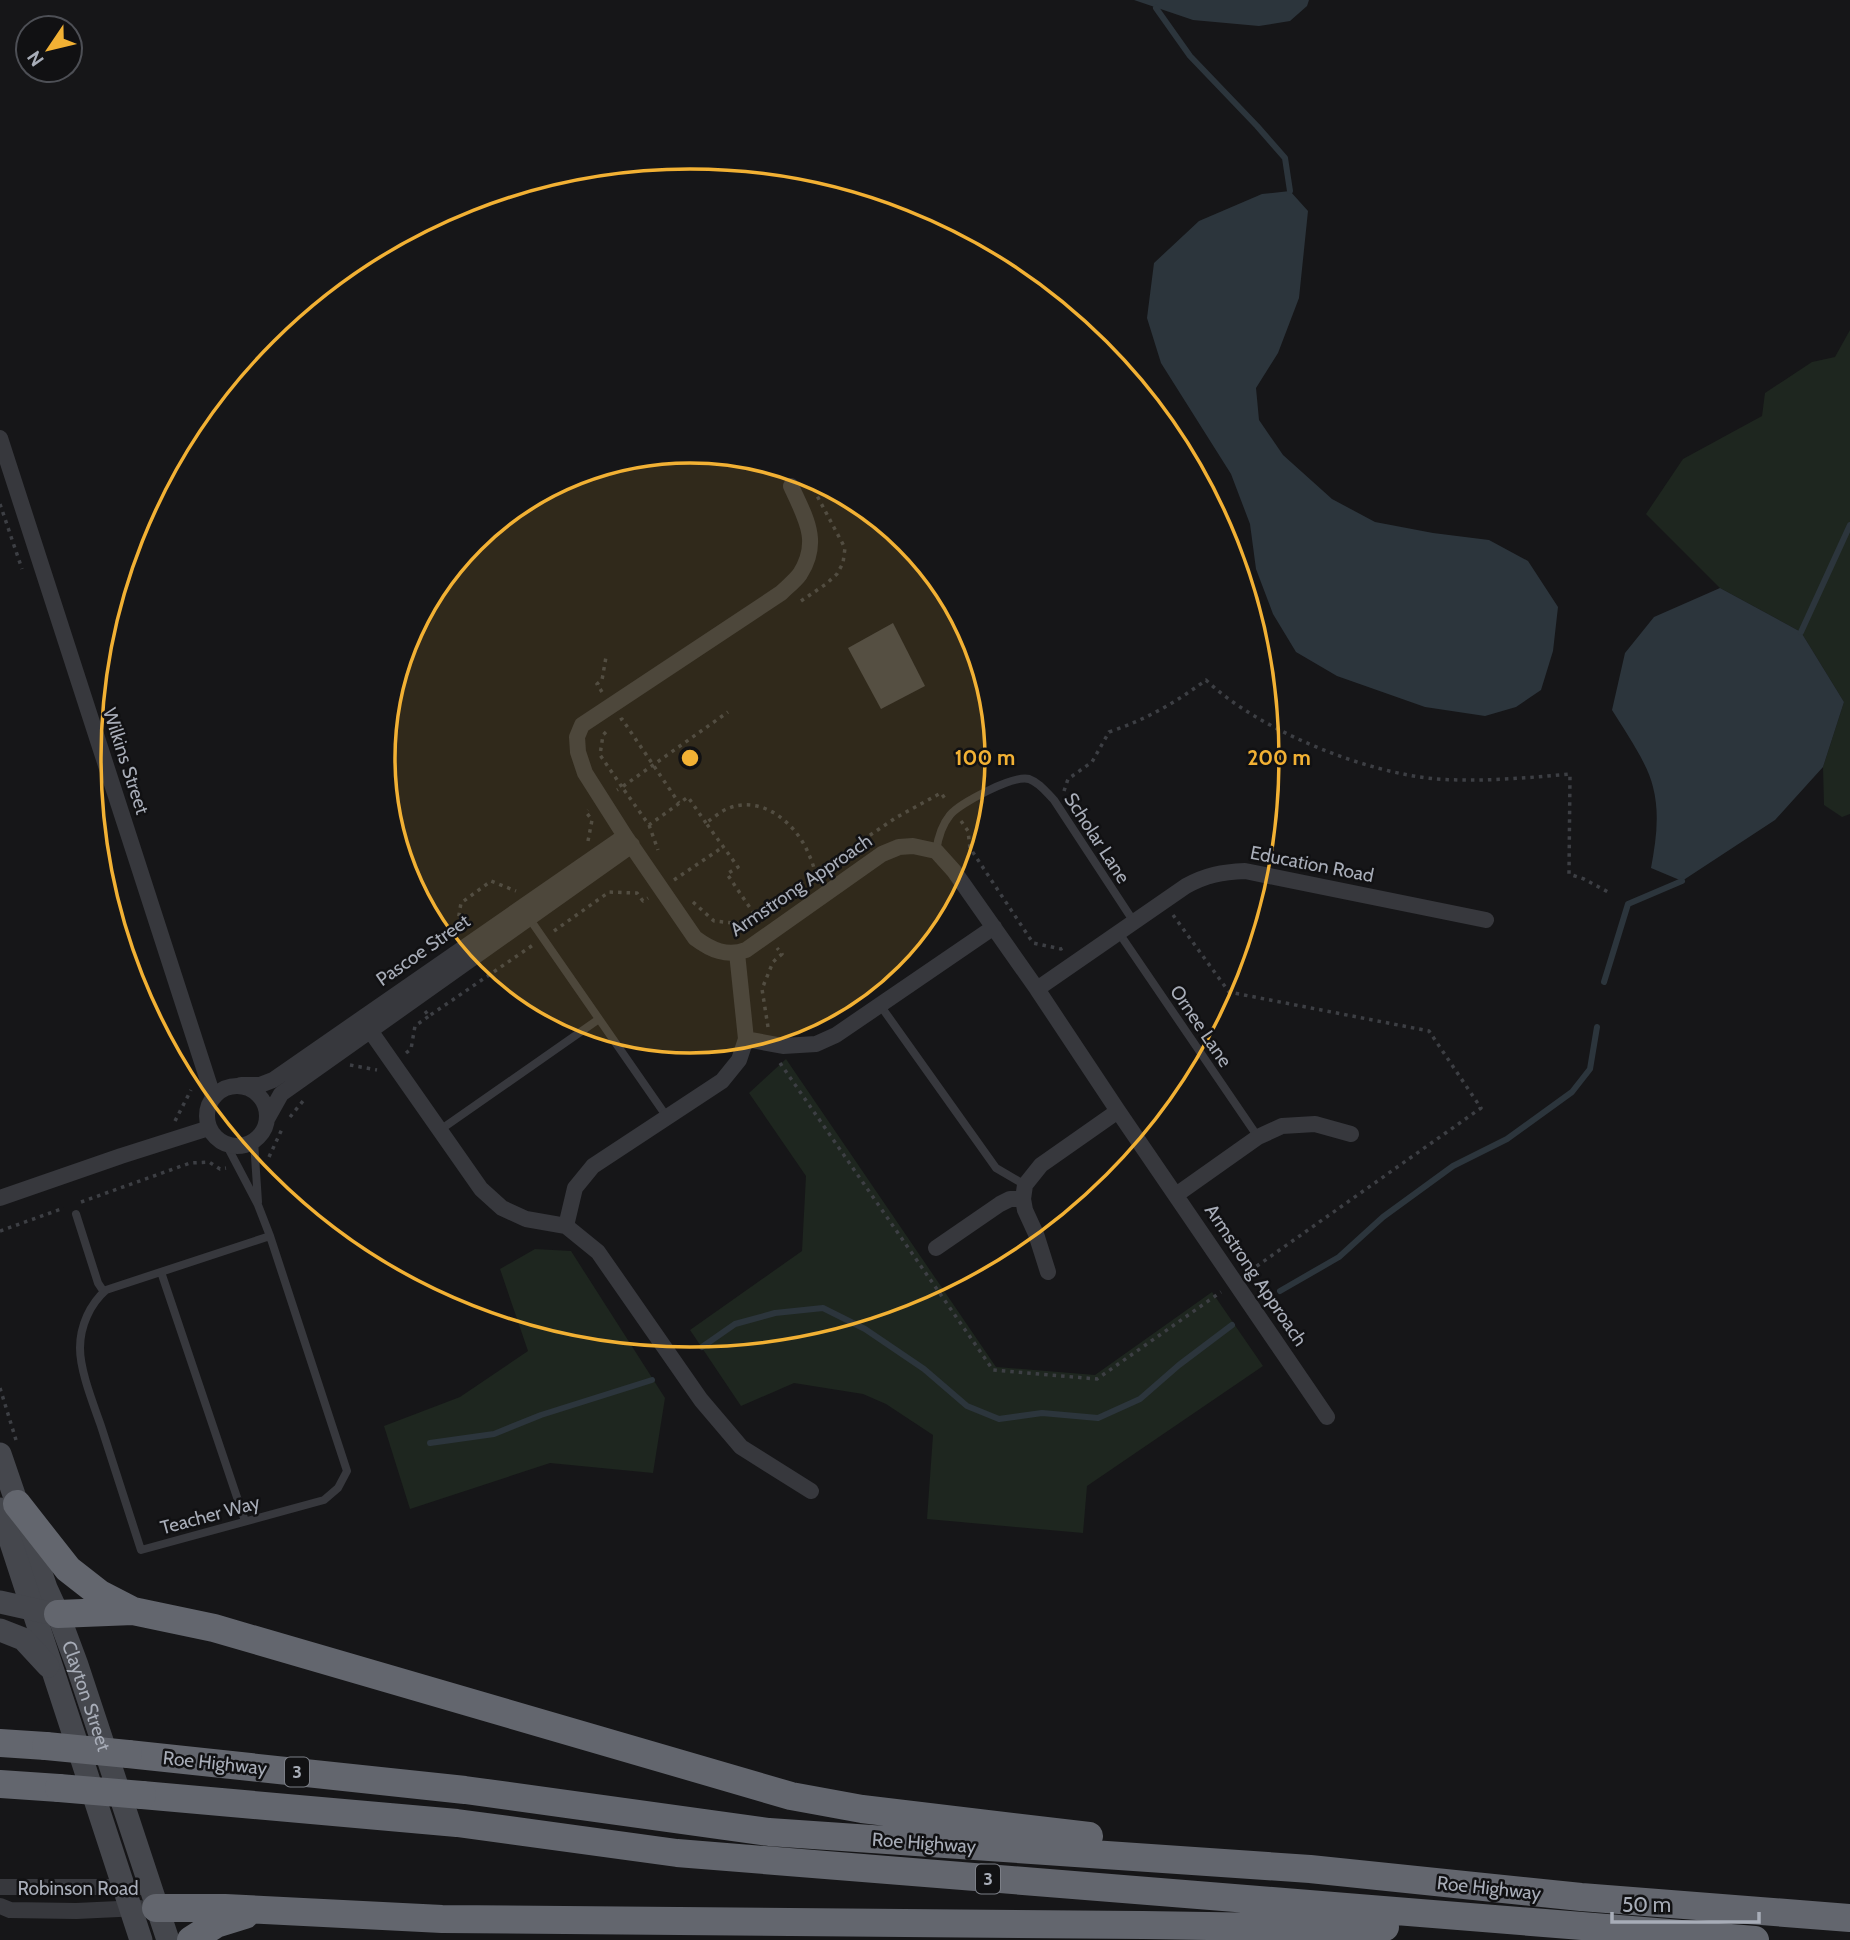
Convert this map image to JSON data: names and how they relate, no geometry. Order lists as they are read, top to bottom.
{
  "streets": {
    "highway": ["Roe Highway", "3"],
    "main road": ["Clayton Street"],
    "street": [
      "Wilkins Street",
      "Education Road",
      "Armstrong Approach",
      "Pascoe Street",
      "Robinson Road"
    ],
    "lane": ["Scholar Lane", "Ornee Lane", "Teacher Way"]
  },
  "crossings": [
    ["Wilkins Street", "Pascoe Street"],
    ["Wilkins Street", "Teacher Way"],
    ["Scholar Lane", "Education Road"],
    ["Education Road", "Armstrong Approach"],
    ["Education Road", "Ornee Lane"],
    ["Armstrong Approach", "Pascoe Street"],
    ["Pascoe Street", "Teacher Way"],
    ["Clayton Street", "Robinson Road"]
  ],
  "scale_bar": "50 m",
  "north": "bottom left",
  "rings": ["100 m", "200 m"]
}
